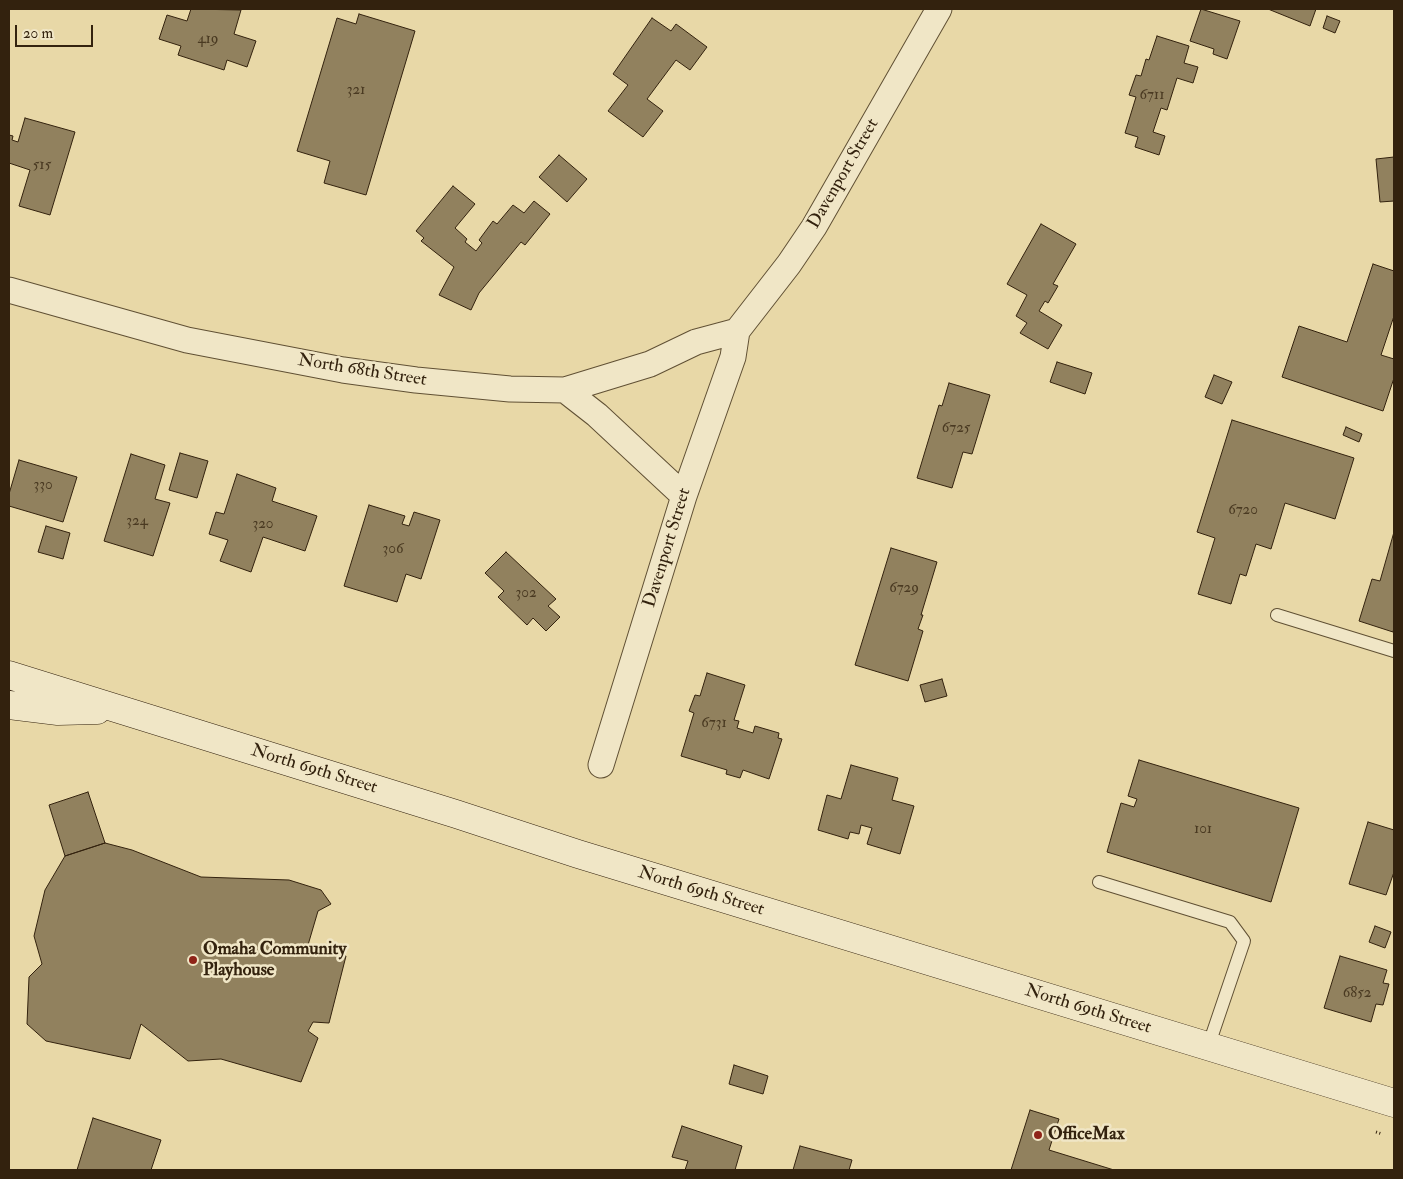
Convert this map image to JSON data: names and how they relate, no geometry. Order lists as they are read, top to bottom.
{
  "streets": {
    "street": ["Davenport Street", "North 68th Street", "North 69th Street"]
  },
  "places": ["Omaha Community Playhouse", "OfficeMax"],
  "house_numbers": [
    "419",
    "321",
    "6711",
    "515",
    "6725",
    "330",
    "6720",
    "324",
    "320",
    "306",
    "6729",
    "302",
    "6731",
    "101",
    "6852"
  ],
  "scale_bar": "20 m"
}
